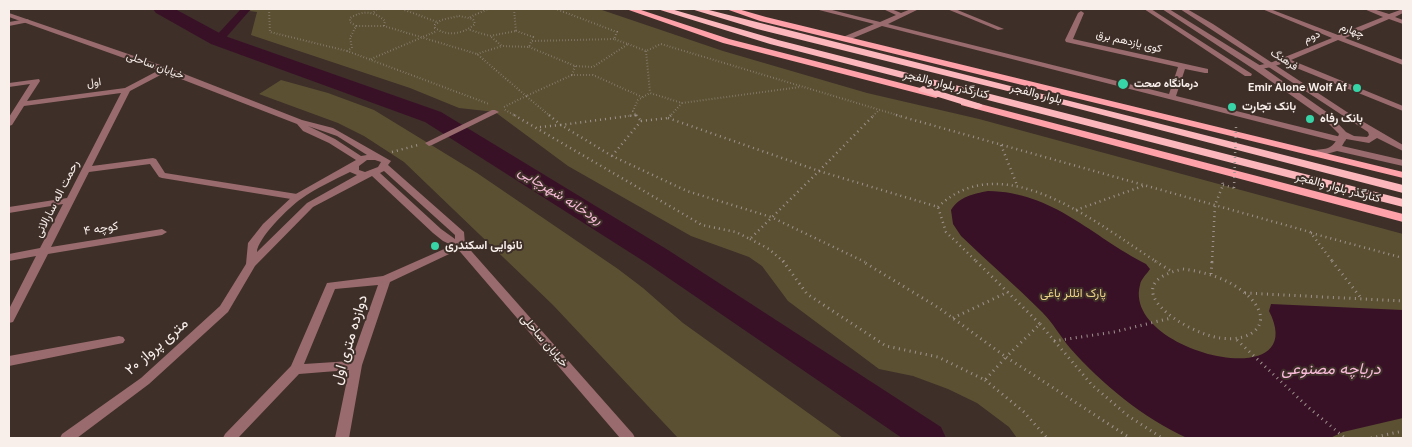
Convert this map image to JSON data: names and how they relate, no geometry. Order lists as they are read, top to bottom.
{
  "streets": {
    "highway": ["بلوار والفجر"],
    "main road": ["کنارگذر بلوار والفجر"],
    "street": [
      "چهارم",
      "دوم",
      "کوی یازدهم برق",
      "فرهنگ",
      "خیابان ساحلی",
      "اول",
      "رحمت اله سارالانی",
      "کوچه ۴",
      "دوازده متری اول",
      "۲۰ متری پرواز"
    ]
  },
  "crossings": [
    ["چهارم", "دوم"],
    ["دوم", "فرهنگ"],
    ["خیابان ساحلی", "اول"],
    ["خیابان ساحلی", "۲۰ متری پرواز"],
    ["اول", "رحمت اله سارالانی"],
    ["رحمت اله سارالانی", "کوچه ۴"]
  ],
  "water": ["رودخانه شهرچایی", "دریاچه مصنوعی"],
  "parks": ["پارک ائللر باغی"],
  "places": [
    "درمانگاه صحت",
    "Emir Alone Wolf Af",
    "بانک تجارت",
    "بانک رفاه",
    "نانوایی اسکندری"
  ]
}
